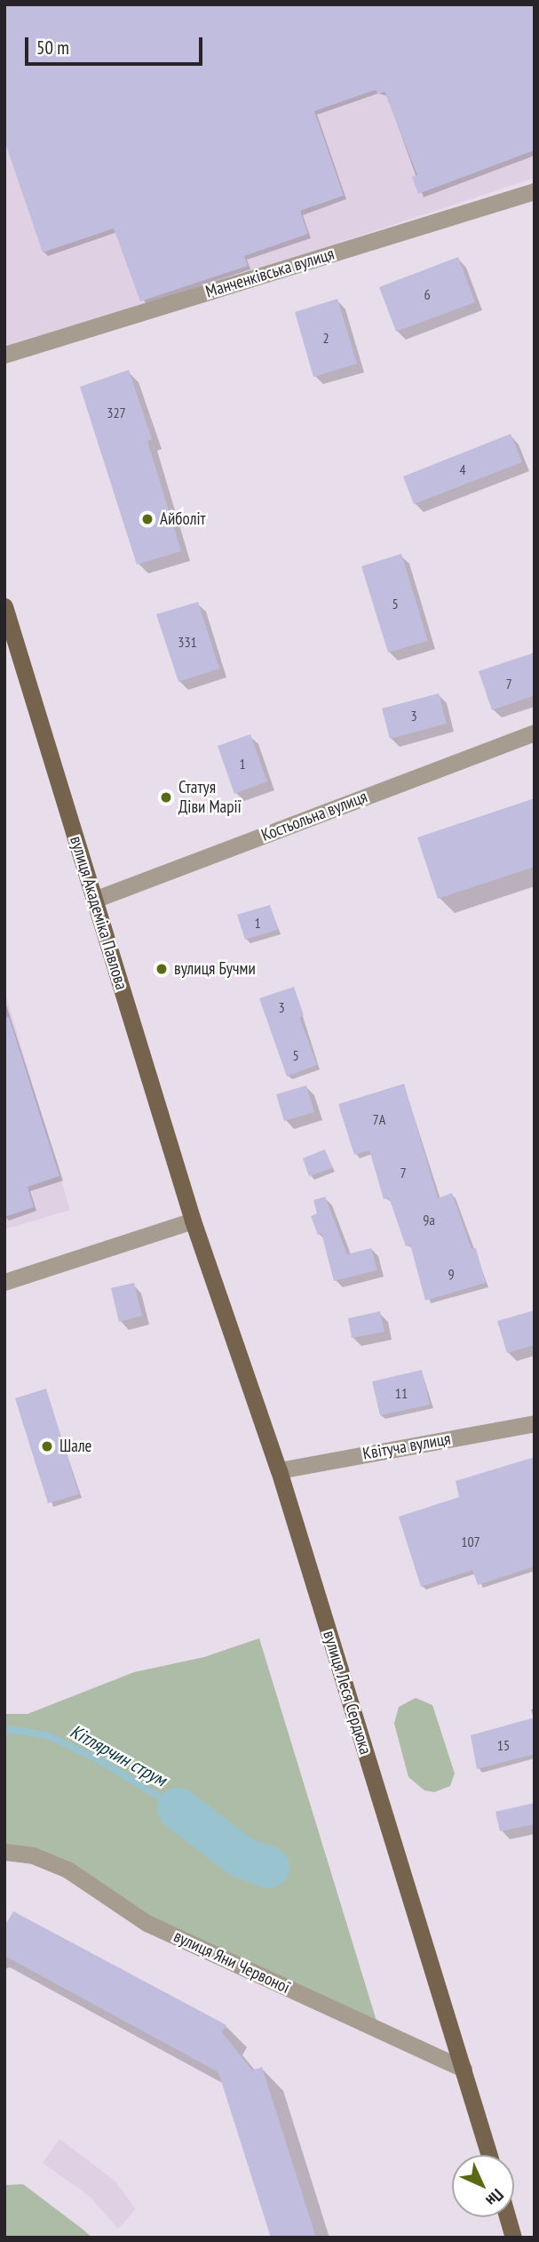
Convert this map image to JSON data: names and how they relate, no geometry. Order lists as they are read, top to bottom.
{
  "streets": {
    "main road": ["вулиця Академіка Павлова", "вулиця Леся Сердюка"],
    "street": [
      "Манченківська вулиця",
      "Костьольна вулиця",
      "Квітуча вулиця",
      "вулиця Яни Червоної"
    ]
  },
  "crossings": [
    ["Костьольна вулиця", "вулиця Академіка Павлова"],
    ["вулиця Академіка Павлова", "вулиця Леся Сердюка"],
    ["Квітуча вулиця", "вулиця Леся Сердюка"],
    ["вулиця Леся Сердюка", "вулиця Яни Червоної"]
  ],
  "water": ["Кітлярчин струм"],
  "places": [
    "Айболіт",
    "Статуя Діви Марії",
    "вулиця Бучми",
    "Шале"
  ],
  "house_numbers": [
    "6",
    "2",
    "327",
    "4",
    "5",
    "331",
    "7",
    "3",
    "1",
    "1",
    "3",
    "5",
    "7А",
    "7",
    "9а",
    "9",
    "11",
    "107",
    "15"
  ],
  "scale_bar": "50 m",
  "north": "bottom right"
}
